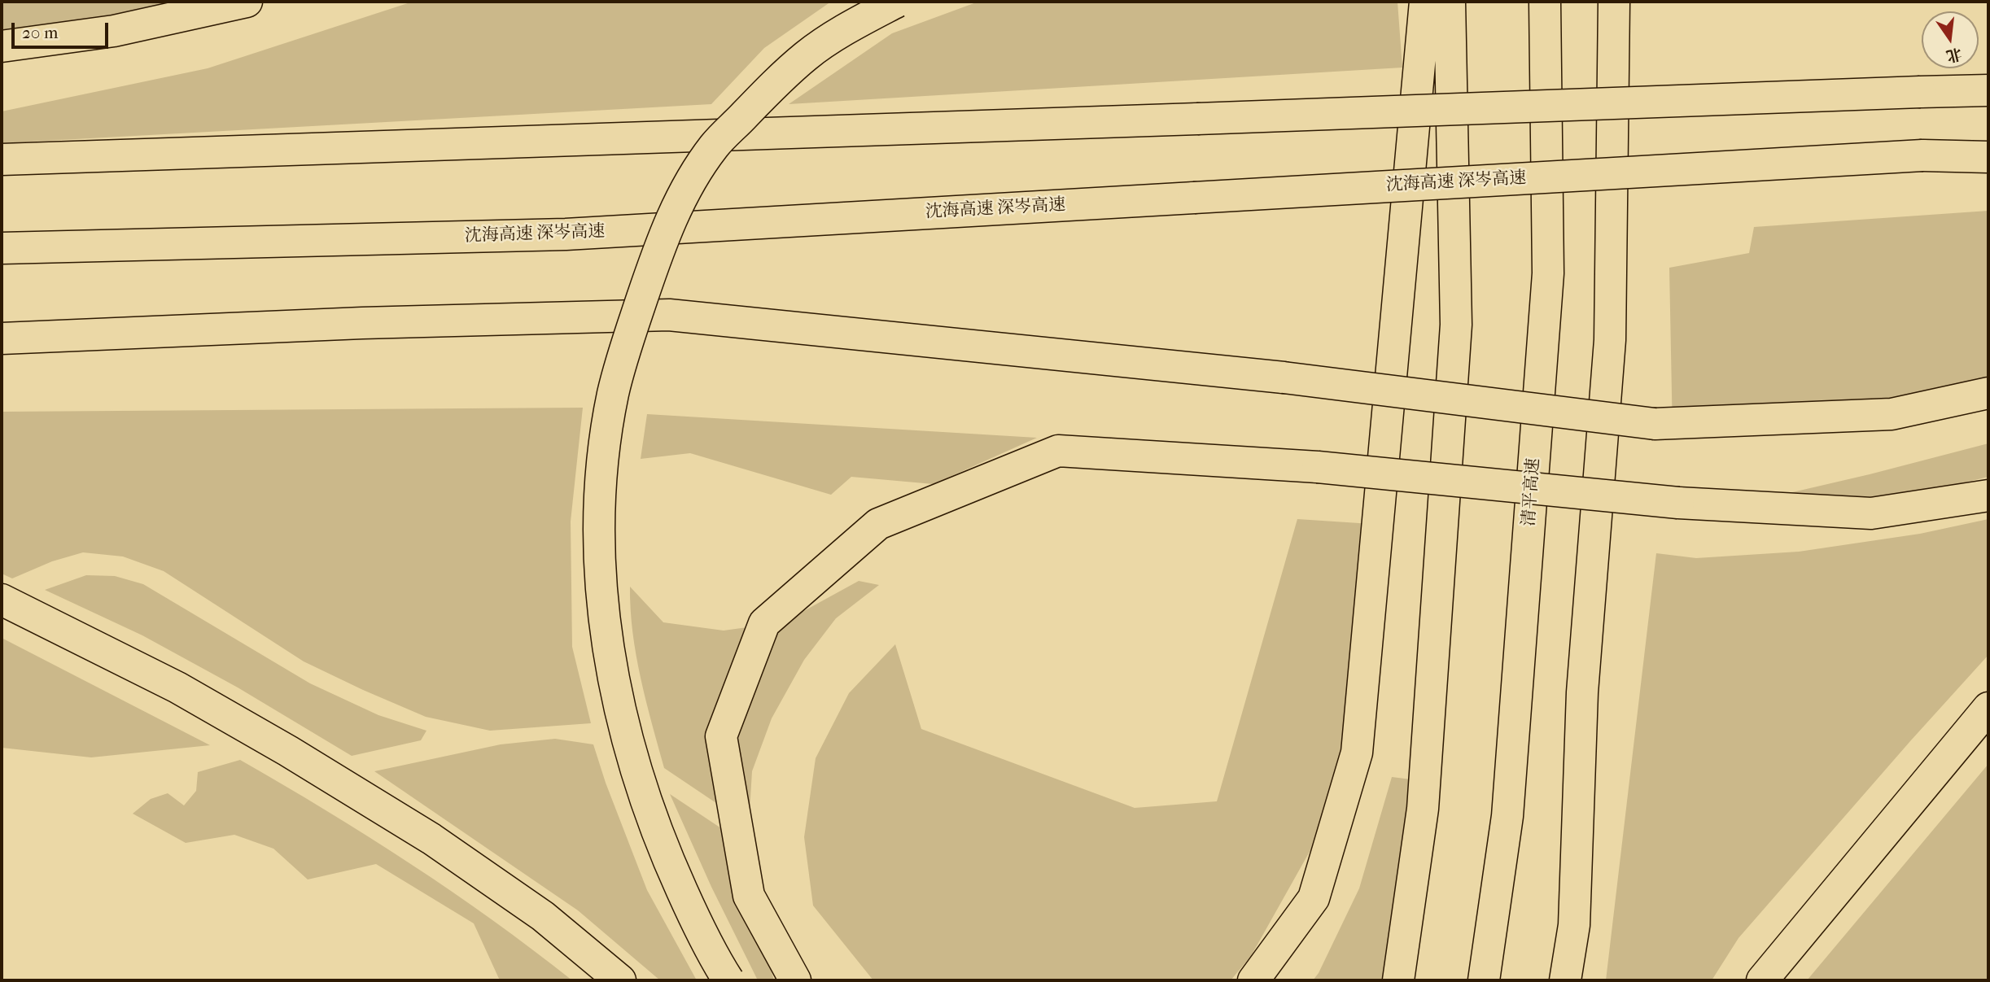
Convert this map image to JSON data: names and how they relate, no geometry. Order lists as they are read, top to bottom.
{
  "streets": {
    "highway": ["沈海高速 深岑高速", "清平高速"]
  },
  "scale_bar": "20 m",
  "north": "bottom"
}
